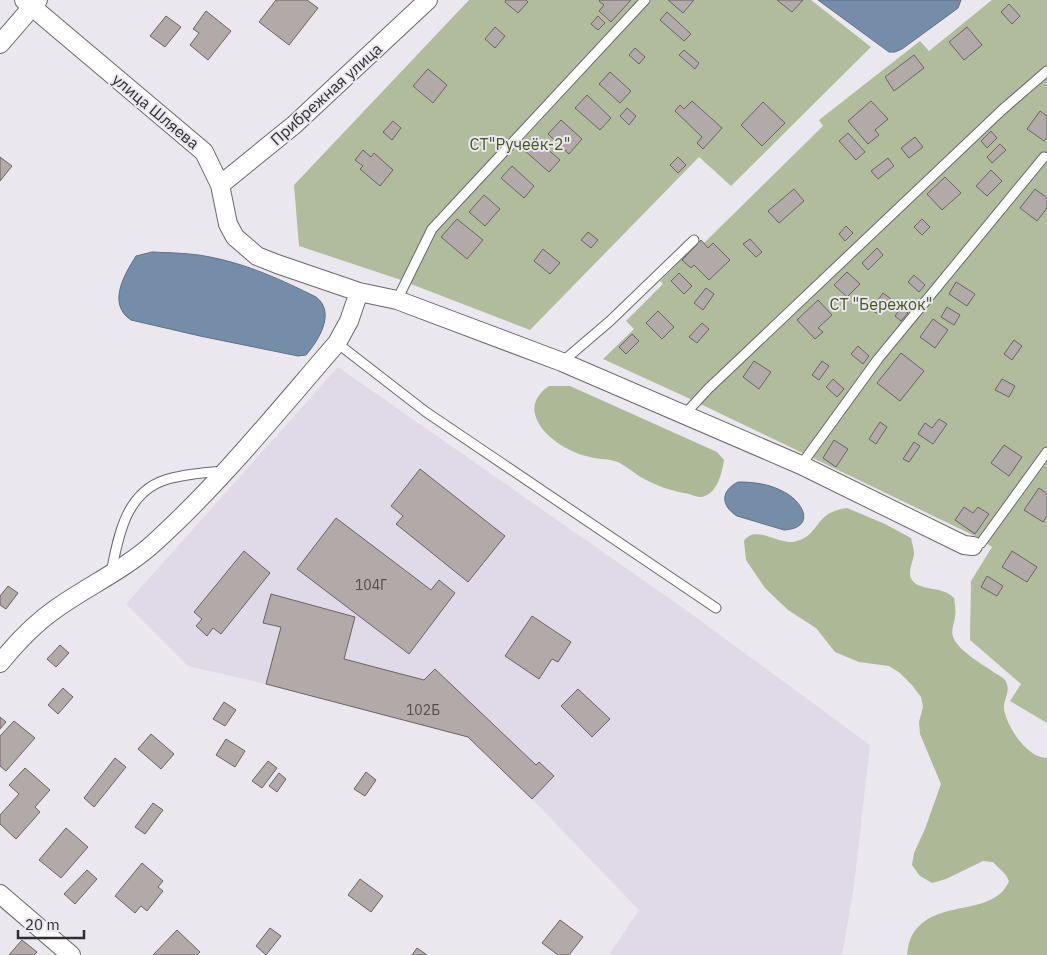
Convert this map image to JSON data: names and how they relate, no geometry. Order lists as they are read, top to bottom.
{
  "streets": {
    "street": ["Прибрежная улица", "улица Шляева"]
  },
  "crossings": [
    ["Прибрежная улица", "улица Шляева"]
  ],
  "parks": ["СТ\"Ручеёк-2\"", "СТ \"Бережок\""],
  "house_numbers": ["104Г", "102Б"],
  "scale_bar": "20 m"
}
